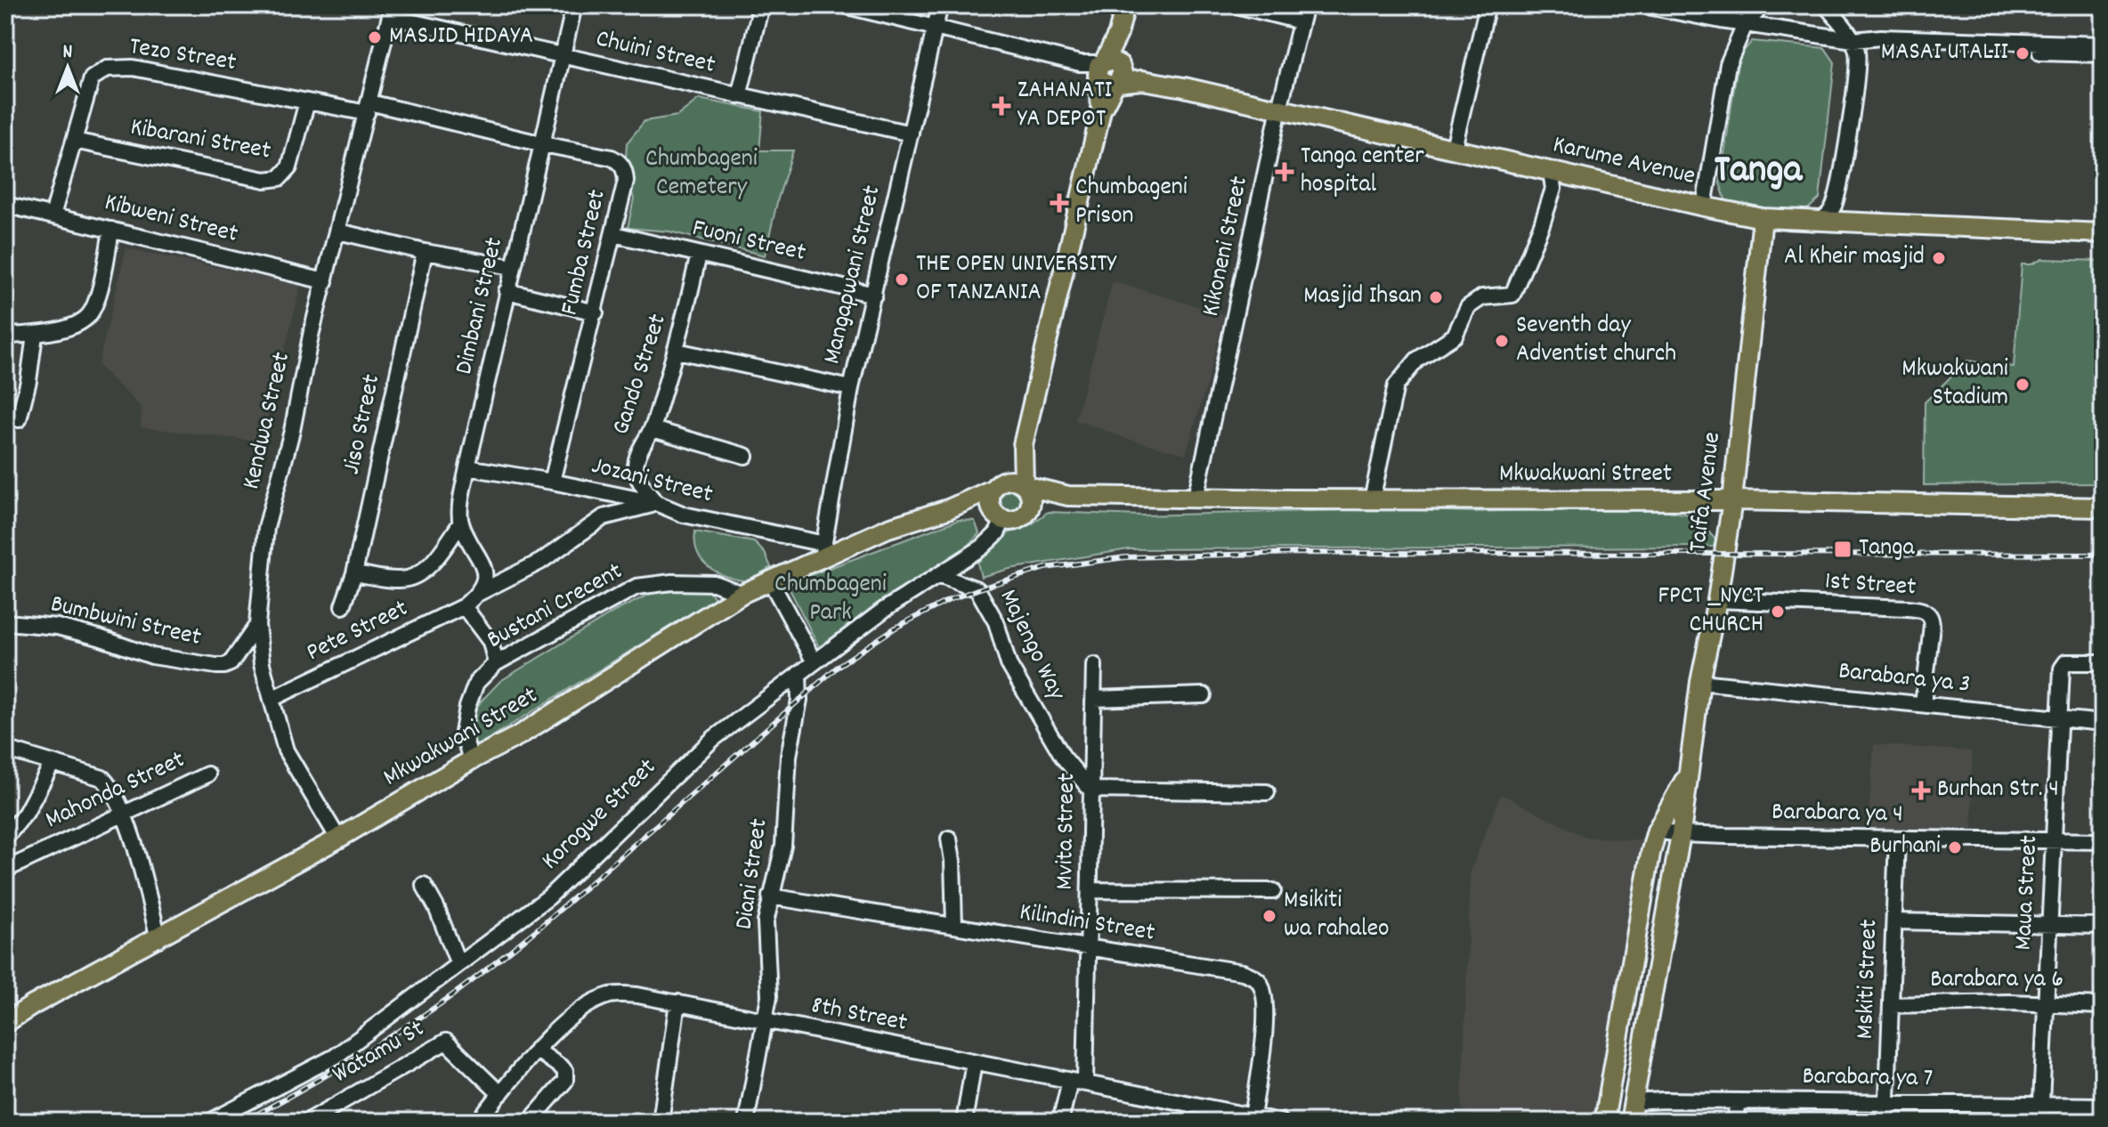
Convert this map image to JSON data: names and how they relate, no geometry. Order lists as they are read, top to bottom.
{
  "streets": {
    "main road": ["Karume Avenue", "Mkwakwani Street", "Taifa Avenue"],
    "street": [
      "Chuini Street",
      "Tezo Street",
      "Kibarani Street",
      "Kibweni Street",
      "Fuoni Street",
      "Kikoneni Street",
      "Fumba Street",
      "Mangapwani Street",
      "Dimbani Street",
      "Gando Street",
      "Kendwa Street",
      "Jiso Street",
      "Jozani Street",
      "1st Street",
      "Bustani Crecent",
      "Bumbwini Street",
      "Pete Street",
      "Majengo Way",
      "Barabara ya 3",
      "Mahonda Street",
      "Barabara ya 4",
      "Korogwe Street",
      "Mvita Street",
      "Diani Street",
      "Maua Street",
      "Kilindini Street",
      "Mskiti Street",
      "Barabara ya 6",
      "8th Street",
      "Watamu St",
      "Barabara ya 7"
    ]
  },
  "crossings": [
    ["Chuini Street", "Mangapwani Street"],
    ["Chuini Street", "Dimbani Street"],
    ["Chuini Street", "Kendwa Street"],
    ["Tezo Street", "Kibarani Street"],
    ["Tezo Street", "Kibweni Street"],
    ["Tezo Street", "Fumba Street"],
    ["Tezo Street", "Kendwa Street"],
    ["Karume Avenue", "Kikoneni Street"],
    ["Karume Avenue", "Taifa Avenue"],
    ["Kibweni Street", "Kendwa Street"],
    ["Fuoni Street", "Fumba Street"],
    ["Fuoni Street", "Mangapwani Street"],
    ["Fuoni Street", "Gando Street"],
    ["Kikoneni Street", "Mkwakwani Street"],
    ["Fumba Street", "Dimbani Street"],
    ["Fumba Street", "Kendwa Street"],
    ["Fumba Street", "Jozani Street"],
    ["Mangapwani Street", "Mkwakwani Street"],
    ["Mangapwani Street", "Jozani Street"],
    ["Dimbani Street", "Jozani Street"],
    ["Gando Street", "Jozani Street"],
    ["Kendwa Street", "Mkwakwani Street"],
    ["Kendwa Street", "Bumbwini Street"],
    ["Kendwa Street", "Pete Street"],
    ["Mkwakwani Street", "Jozani Street"],
    ["Mkwakwani Street", "Taifa Avenue"],
    ["Mkwakwani Street", "Bustani Crecent"],
    ["Mkwakwani Street", "Korogwe Street"],
    ["Taifa Avenue", "1st Street"],
    ["Taifa Avenue", "Barabara ya 3"],
    ["Taifa Avenue", "Barabara ya 4"],
    ["Taifa Avenue", "Barabara ya 7"],
    ["1st Street", "Barabara ya 3"],
    ["Majengo Way", "Korogwe Street"],
    ["Majengo Way", "Mvita Street"],
    ["Barabara ya 3", "Maua Street"],
    ["Barabara ya 4", "Maua Street"],
    ["Barabara ya 4", "Mskiti Street"],
    ["Korogwe Street", "Diani Street"],
    ["Mvita Street", "Kilindini Street"],
    ["Mvita Street", "8th Street"],
    ["Diani Street", "Kilindini Street"],
    ["Diani Street", "8th Street"],
    ["Maua Street", "Barabara ya 6"],
    ["Maua Street", "Barabara ya 7"],
    ["Kilindini Street", "8th Street"],
    ["Mskiti Street", "Barabara ya 6"],
    ["Mskiti Street", "Barabara ya 7"],
    ["8th Street", "Watamu St"]
  ],
  "districts": ["Tanga"],
  "parks": ["Chumbageni Cemetery", "Chumbageni Park"],
  "places": {
    "other": [
      "MASJID HIDAYA",
      "MASAI UTALII",
      "Al Kheir masjid",
      "THE OPEN UNIVERSITY OF TANZANIA",
      "Masjid Ihsan",
      "Seventh day Adventist church",
      "Mkwakwani Stadium",
      "FPCT _NYCT CHURCH",
      "Burhani",
      "Msikiti wa rahaleo"
    ],
    "health": [
      "ZAHANATI YA DEPOT",
      "Tanga center hospital",
      "Chumbageni Prison",
      "Burhan Str. 4"
    ],
    "transit": ["Tanga"]
  },
  "north": "top"
}
